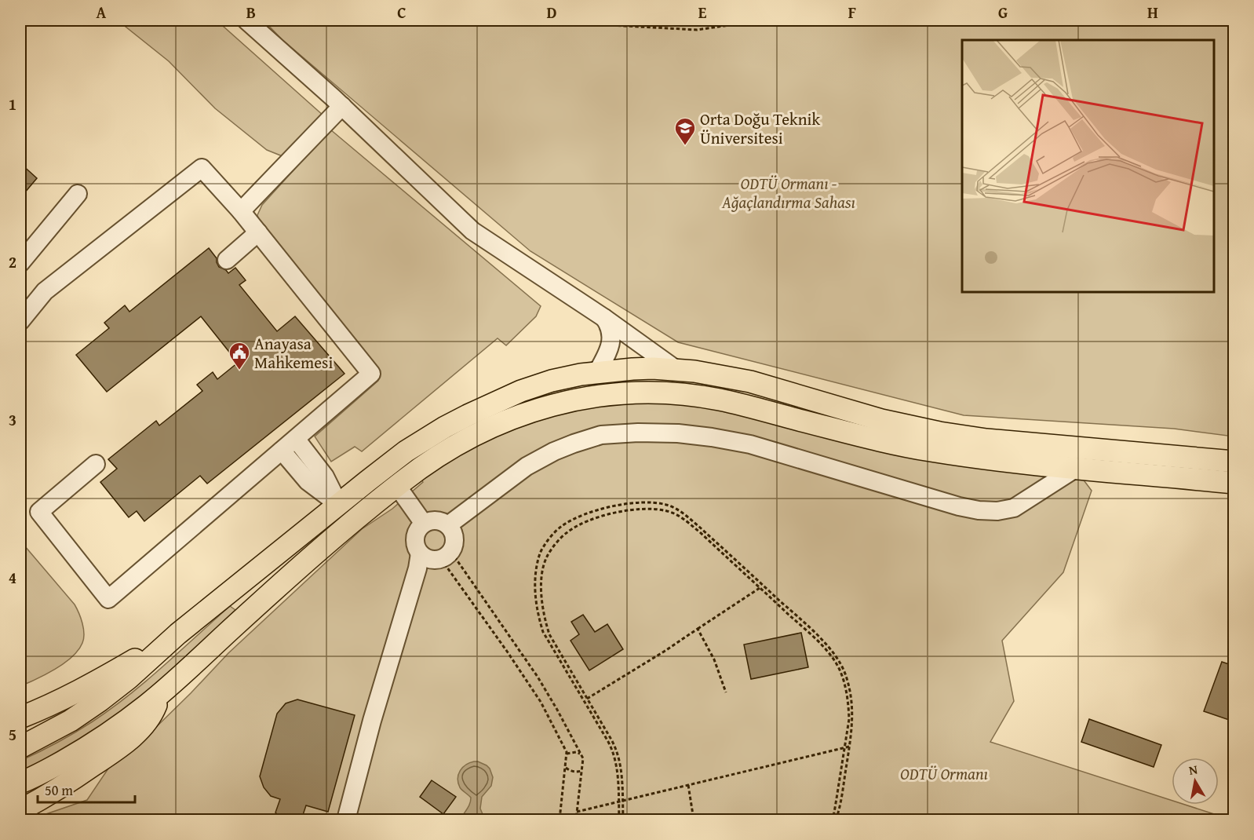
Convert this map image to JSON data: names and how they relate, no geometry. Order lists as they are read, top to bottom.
{
  "parks": ["ODTÜ Ormanı - Ağaçlandırma Sahası", "ODTÜ Ormanı"],
  "places": {
    "school or university": ["Orta Doğu Teknik Üniversitesi"],
    "public building": ["Anayasa Mahkemesi"]
  },
  "scale_bar": "50 m",
  "north": "top",
  "grid": {
    "columns": [
      "A",
      "B",
      "C",
      "D",
      "E",
      "F",
      "G",
      "H"
    ],
    "rows": [
      "1",
      "2",
      "3",
      "4",
      "5"
    ]
  }
}
